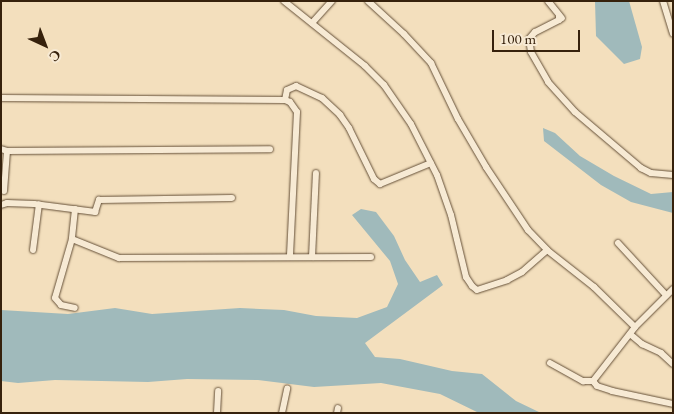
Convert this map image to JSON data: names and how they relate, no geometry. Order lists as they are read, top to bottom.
{
  "scale_bar": "100 m",
  "north": "bottom right"
}
